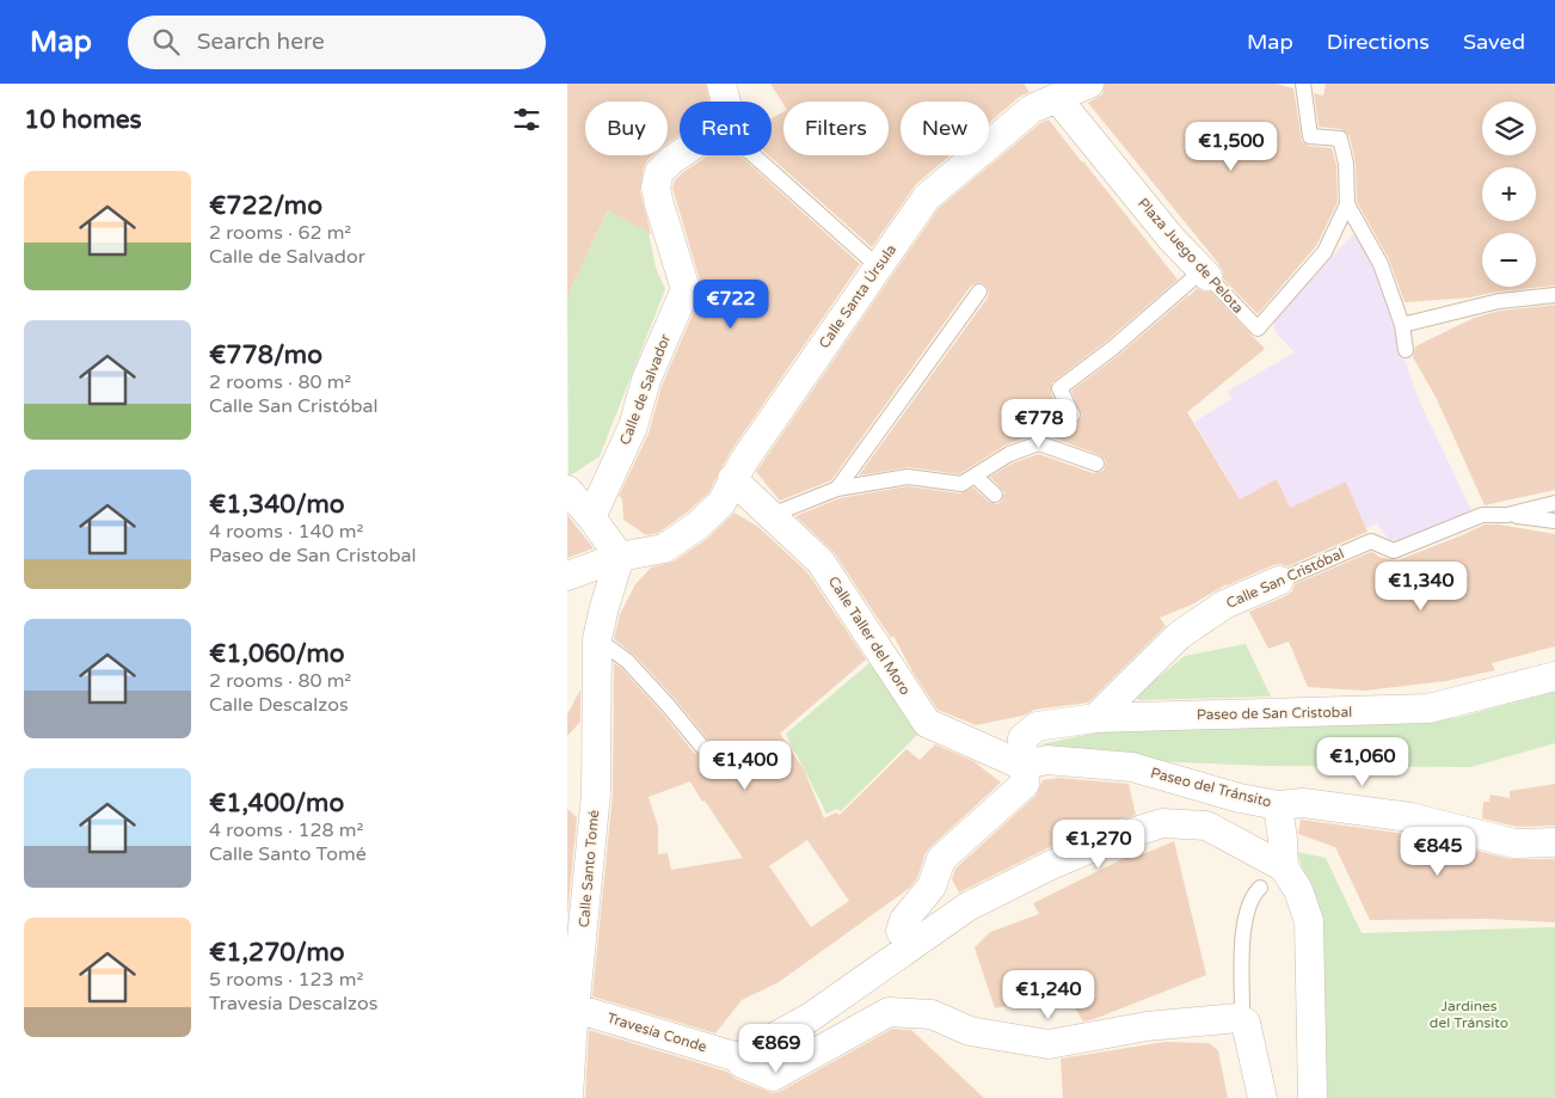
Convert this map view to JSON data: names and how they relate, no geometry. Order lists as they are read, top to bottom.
{
  "streets": {
    "street": [
      "Plaza Juego de Pelota",
      "Calle Santa Úrsula",
      "Calle de Salvador",
      "Calle San Cristóbal",
      "Calle Taller del Moro",
      "Paseo de San Cristobal",
      "Paseo del Tránsito",
      "Calle Santo Tomé",
      "Travesía Conde"
    ]
  },
  "crossings": [
    ["Plaza Juego de Pelota", "Calle Santa Úrsula"],
    ["Calle Santa Úrsula", "Calle Taller del Moro"],
    ["Calle Santa Úrsula", "Calle Santo Tomé"],
    ["Calle San Cristóbal", "Paseo de San Cristobal"],
    ["Calle Taller del Moro", "Paseo de San Cristobal"],
    ["Calle Taller del Moro", "Paseo del Tránsito"],
    ["Paseo de San Cristobal", "Paseo del Tránsito"],
    ["Calle Santo Tomé", "Travesía Conde"]
  ],
  "parks": ["Jardines del Tránsito"],
  "page": {
    "header": "Map",
    "search": "Search here",
    "nav": ["Map", "Directions", "Saved"],
    "heading": "10 homes",
    "map_buttons": ["+", "−"],
    "chip": [
      "Buy",
      "Rent",
      "Filters",
      "New"
    ],
    "price": [
      "€1,500",
      "€722",
      "€778",
      "€1,340",
      "€1,060",
      "€1,400",
      "€1,270",
      "€845",
      "€1,240",
      "€869"
    ],
    "list": [
      {
        "name": "€722/mo",
        "note": "2 rooms · 62 m² · Calle de Salvador"
      },
      {
        "name": "€778/mo",
        "note": "2 rooms · 80 m² · Calle San Cristóbal"
      },
      {
        "name": "€1,340/mo",
        "note": "4 rooms · 140 m² · Paseo de San Cristobal"
      },
      {
        "name": "€1,060/mo",
        "note": "2 rooms · 80 m² · Calle Descalzos"
      },
      {
        "name": "€1,400/mo",
        "note": "4 rooms · 128 m² · Calle Santo Tomé"
      },
      {
        "name": "€1,270/mo",
        "note": "5 rooms · 123 m² · Travesía Descalzos"
      }
    ]
  }
}
